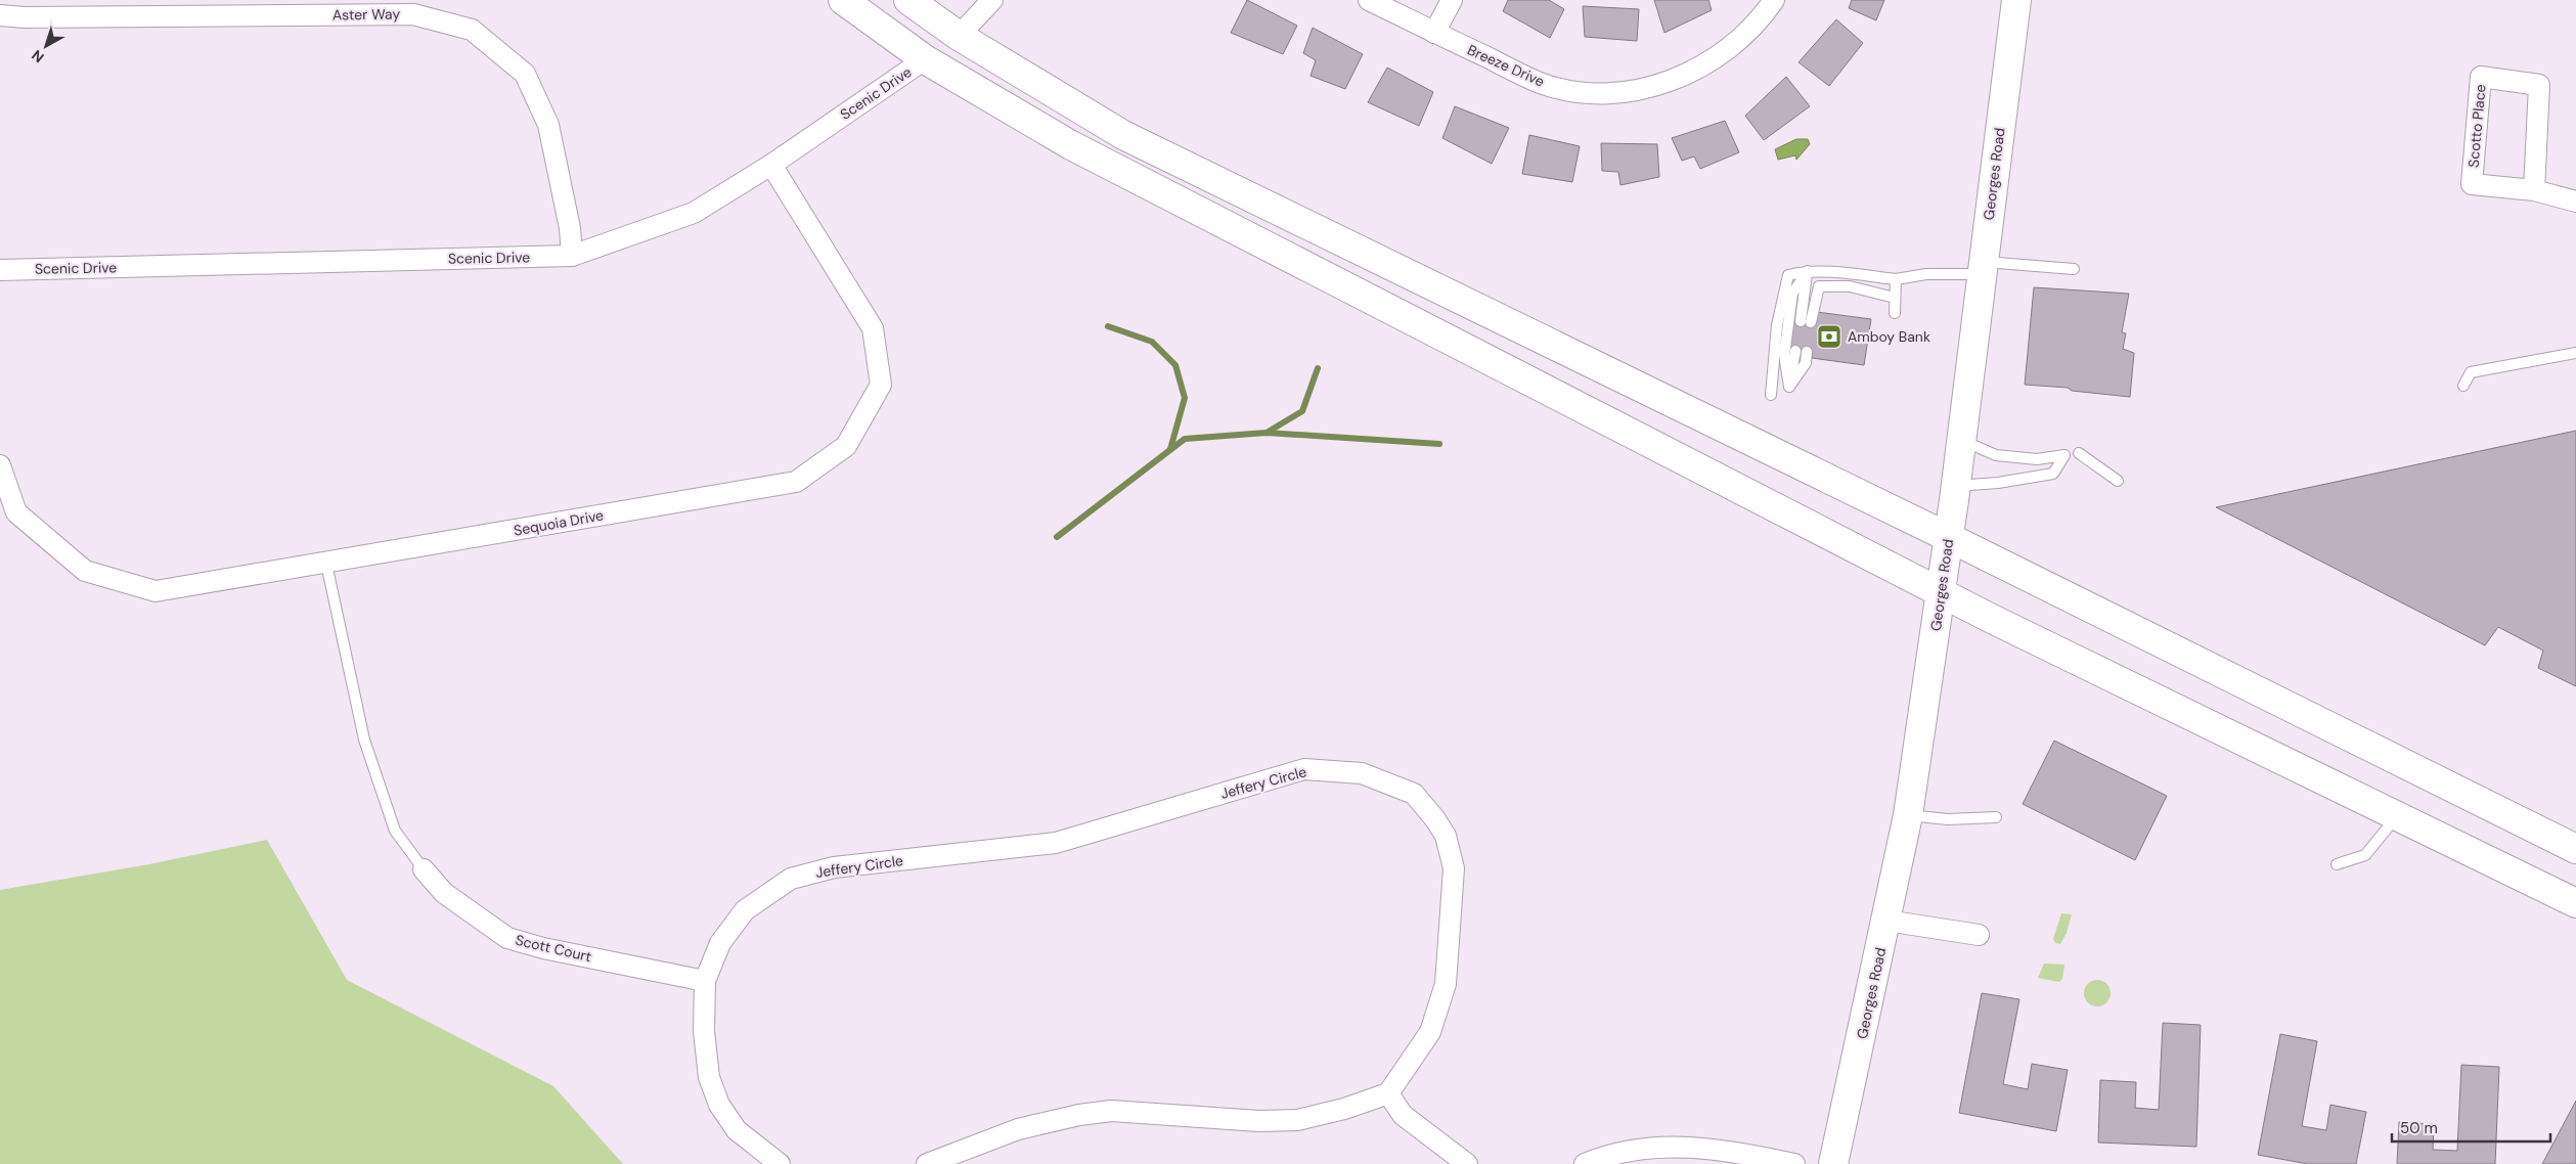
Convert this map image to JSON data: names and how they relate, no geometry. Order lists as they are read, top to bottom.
{
  "streets": {
    "main road": ["Georges Road"],
    "street": [
      "Aster Way",
      "Breeze Drive",
      "Scenic Drive",
      "Scotto Place",
      "Sequoia Drive",
      "Jeffery Circle",
      "Scott Court"
    ]
  },
  "crossings": [
    ["Aster Way", "Scenic Drive"],
    ["Scenic Drive", "Sequoia Drive"],
    ["Jeffery Circle", "Scott Court"]
  ],
  "places": {
    "bank": ["Amboy Bank"]
  },
  "scale_bar": "50 m",
  "north": "bottom left"
}
